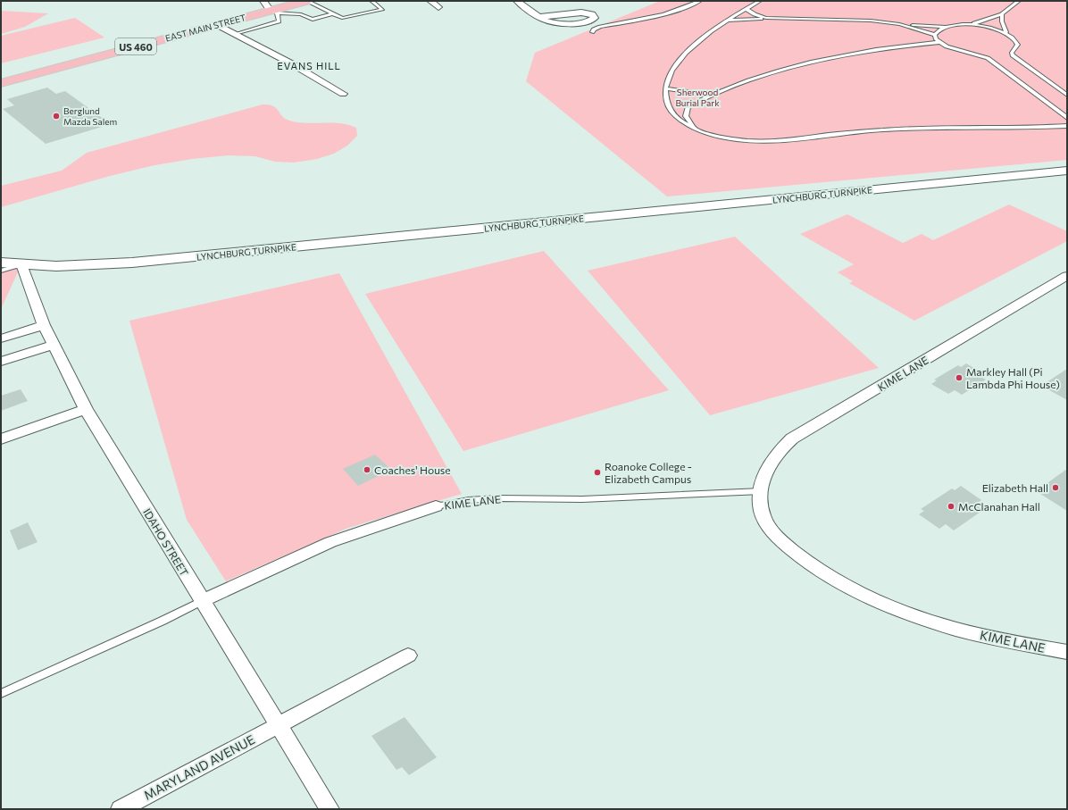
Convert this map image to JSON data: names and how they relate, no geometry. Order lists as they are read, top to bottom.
{
  "streets": {
    "main road": ["EAST MAIN STREET", "US 460"],
    "street": [
      "LYNCHBURG TURNPIKE",
      "KIME LANE",
      "IDAHO STREET",
      "MARYLAND AVENUE"
    ]
  },
  "crossings": [
    ["LYNCHBURG TURNPIKE", "IDAHO STREET"],
    ["KIME LANE", "IDAHO STREET"],
    ["IDAHO STREET", "MARYLAND AVENUE"]
  ],
  "districts": ["EVANS HILL"],
  "parks": ["Sherwood Burial Park"],
  "places": [
    "Berglund Mazda Salem",
    "Markley Hall (Pi Lambda Phi House)",
    "Coaches' House",
    "Roanoke College - Elizabeth Campus",
    "Elizabeth Hall",
    "McClanahan Hall"
  ]
}
